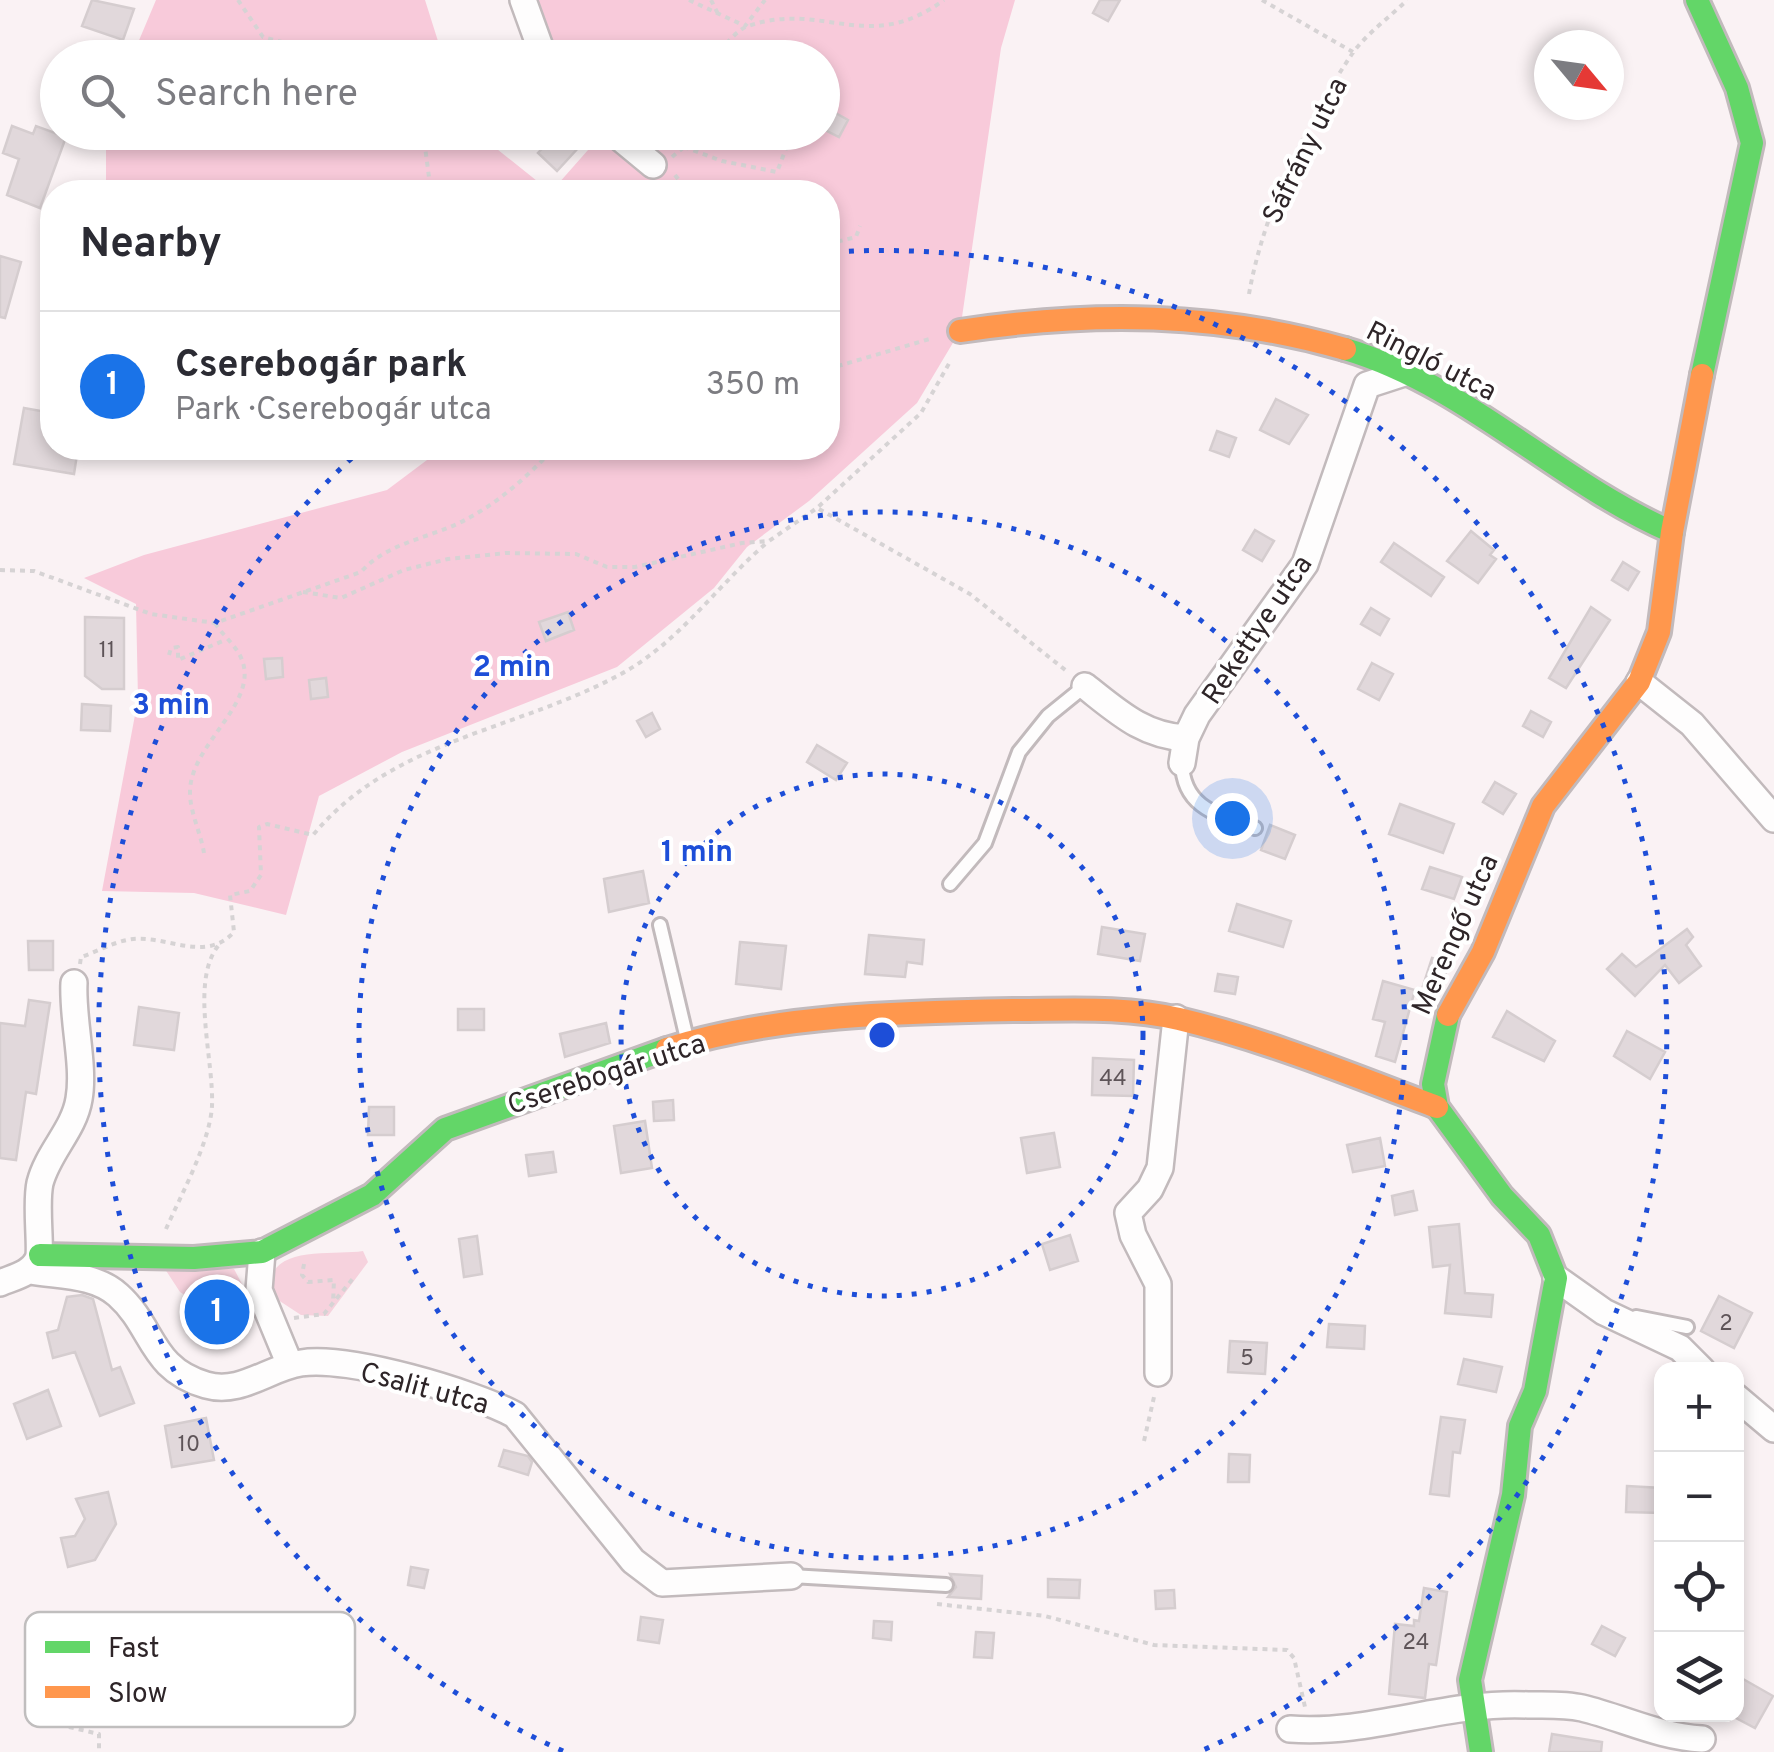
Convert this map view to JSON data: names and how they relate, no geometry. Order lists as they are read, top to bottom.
{
  "streets": {
    "street": [
      "Ringló utca",
      "Rekettye utca",
      "Merengő utca",
      "Cserebogár utca",
      "Csalit utca"
    ],
    "path": ["Sáfrány utca"]
  },
  "crossings": [
    ["Sáfrány utca", "Ringló utca"],
    ["Ringló utca", "Rekettye utca"],
    ["Ringló utca", "Merengő utca"],
    ["Merengő utca", "Cserebogár utca"],
    ["Cserebogár utca", "Csalit utca"]
  ],
  "house_numbers": [
    "11",
    "44",
    "2",
    "5",
    "10",
    "24"
  ],
  "legend": ["Fast", "Slow"],
  "north": "bottom right",
  "page": {
    "search": "Search here",
    "heading": "Nearby",
    "list": [
      {
        "mark": "1",
        "name": "Cserebogár park",
        "note": "Park · Cserebogár utca",
        "value": "350 m"
      }
    ],
    "pins": "1",
    "map_buttons": ["+", "−"]
  },
  "rings": ["2 min", "3 min", "1 min"]
}
